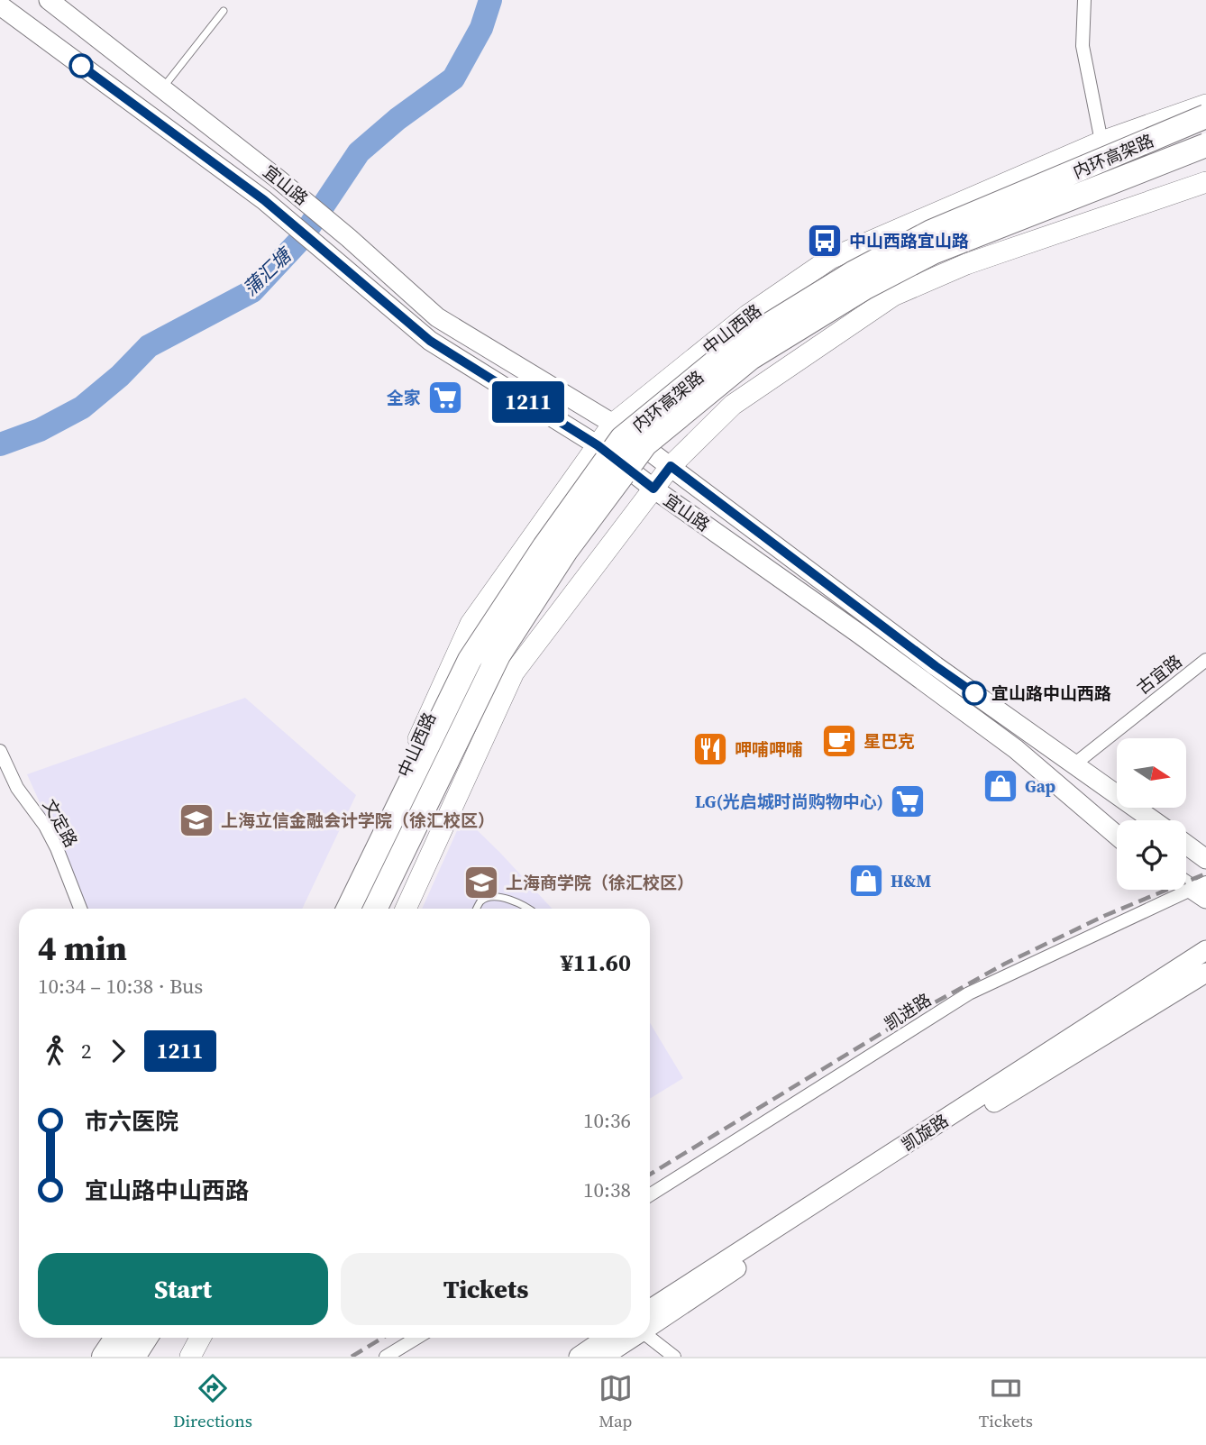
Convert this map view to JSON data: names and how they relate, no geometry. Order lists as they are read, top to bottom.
{
  "streets": {
    "highway": ["内环高架路"],
    "main road": ["宜山路", "中山西路", "凯旋路"],
    "street": ["古宜路", "文定路", "凯进路"]
  },
  "crossings": [
    ["宜山路", "中山西路"],
    ["宜山路", "古宜路"]
  ],
  "water": ["蒲汇塘"],
  "places": {
    "bus stop": ["中山西路宜山路"],
    "supermarket": ["全家", "LG(光启城时尚购物中心)"],
    "other": ["宜山路中山西路"],
    "cafe": ["星巴克"],
    "restaurant": ["呷哺呷哺"],
    "shop": ["Gap", "H&M"],
    "school or university": ["上海立信金融会计学院（徐汇校区）", "上海商学院（徐汇校区）"]
  },
  "lines": ["bus line 1211"],
  "north": "right",
  "page": {
    "on_map": "1211",
    "heading": ["4 min", "10:34 – 10:38 · Bus", "¥11.60"],
    "legs": ["2", "1211"],
    "list": [
      {
        "name": "市六医院",
        "value": "10:36"
      },
      {
        "name": "宜山路中山西路",
        "value": "10:38"
      }
    ],
    "buttons": ["Start", "Tickets"],
    "tabs": ["Directions", "Map", "Tickets"]
  }
}
